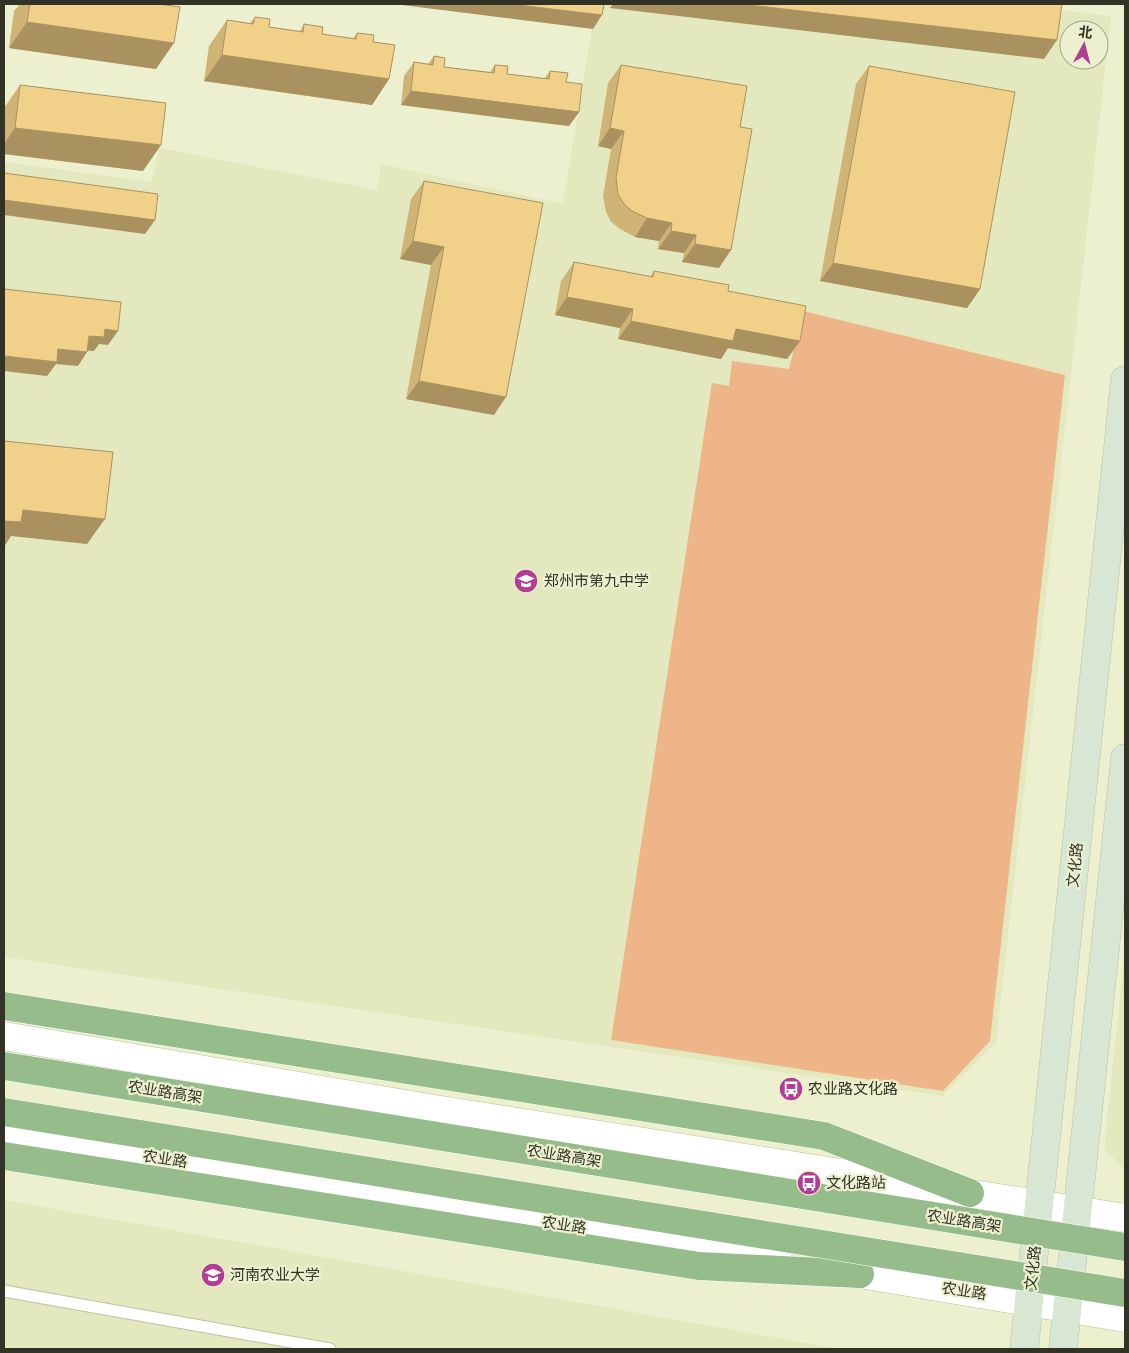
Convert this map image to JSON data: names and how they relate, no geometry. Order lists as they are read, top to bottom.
{
  "streets": {
    "highway": ["农业路高架"],
    "main road": ["文化路"],
    "street": ["农业路"]
  },
  "crossings": [
    ["文化路", "农业路"]
  ],
  "places": {
    "school or university": ["郑州市第九中学", "河南农业大学"],
    "bus stop": ["农业路文化路", "文化路站"]
  },
  "north": "top"
}
